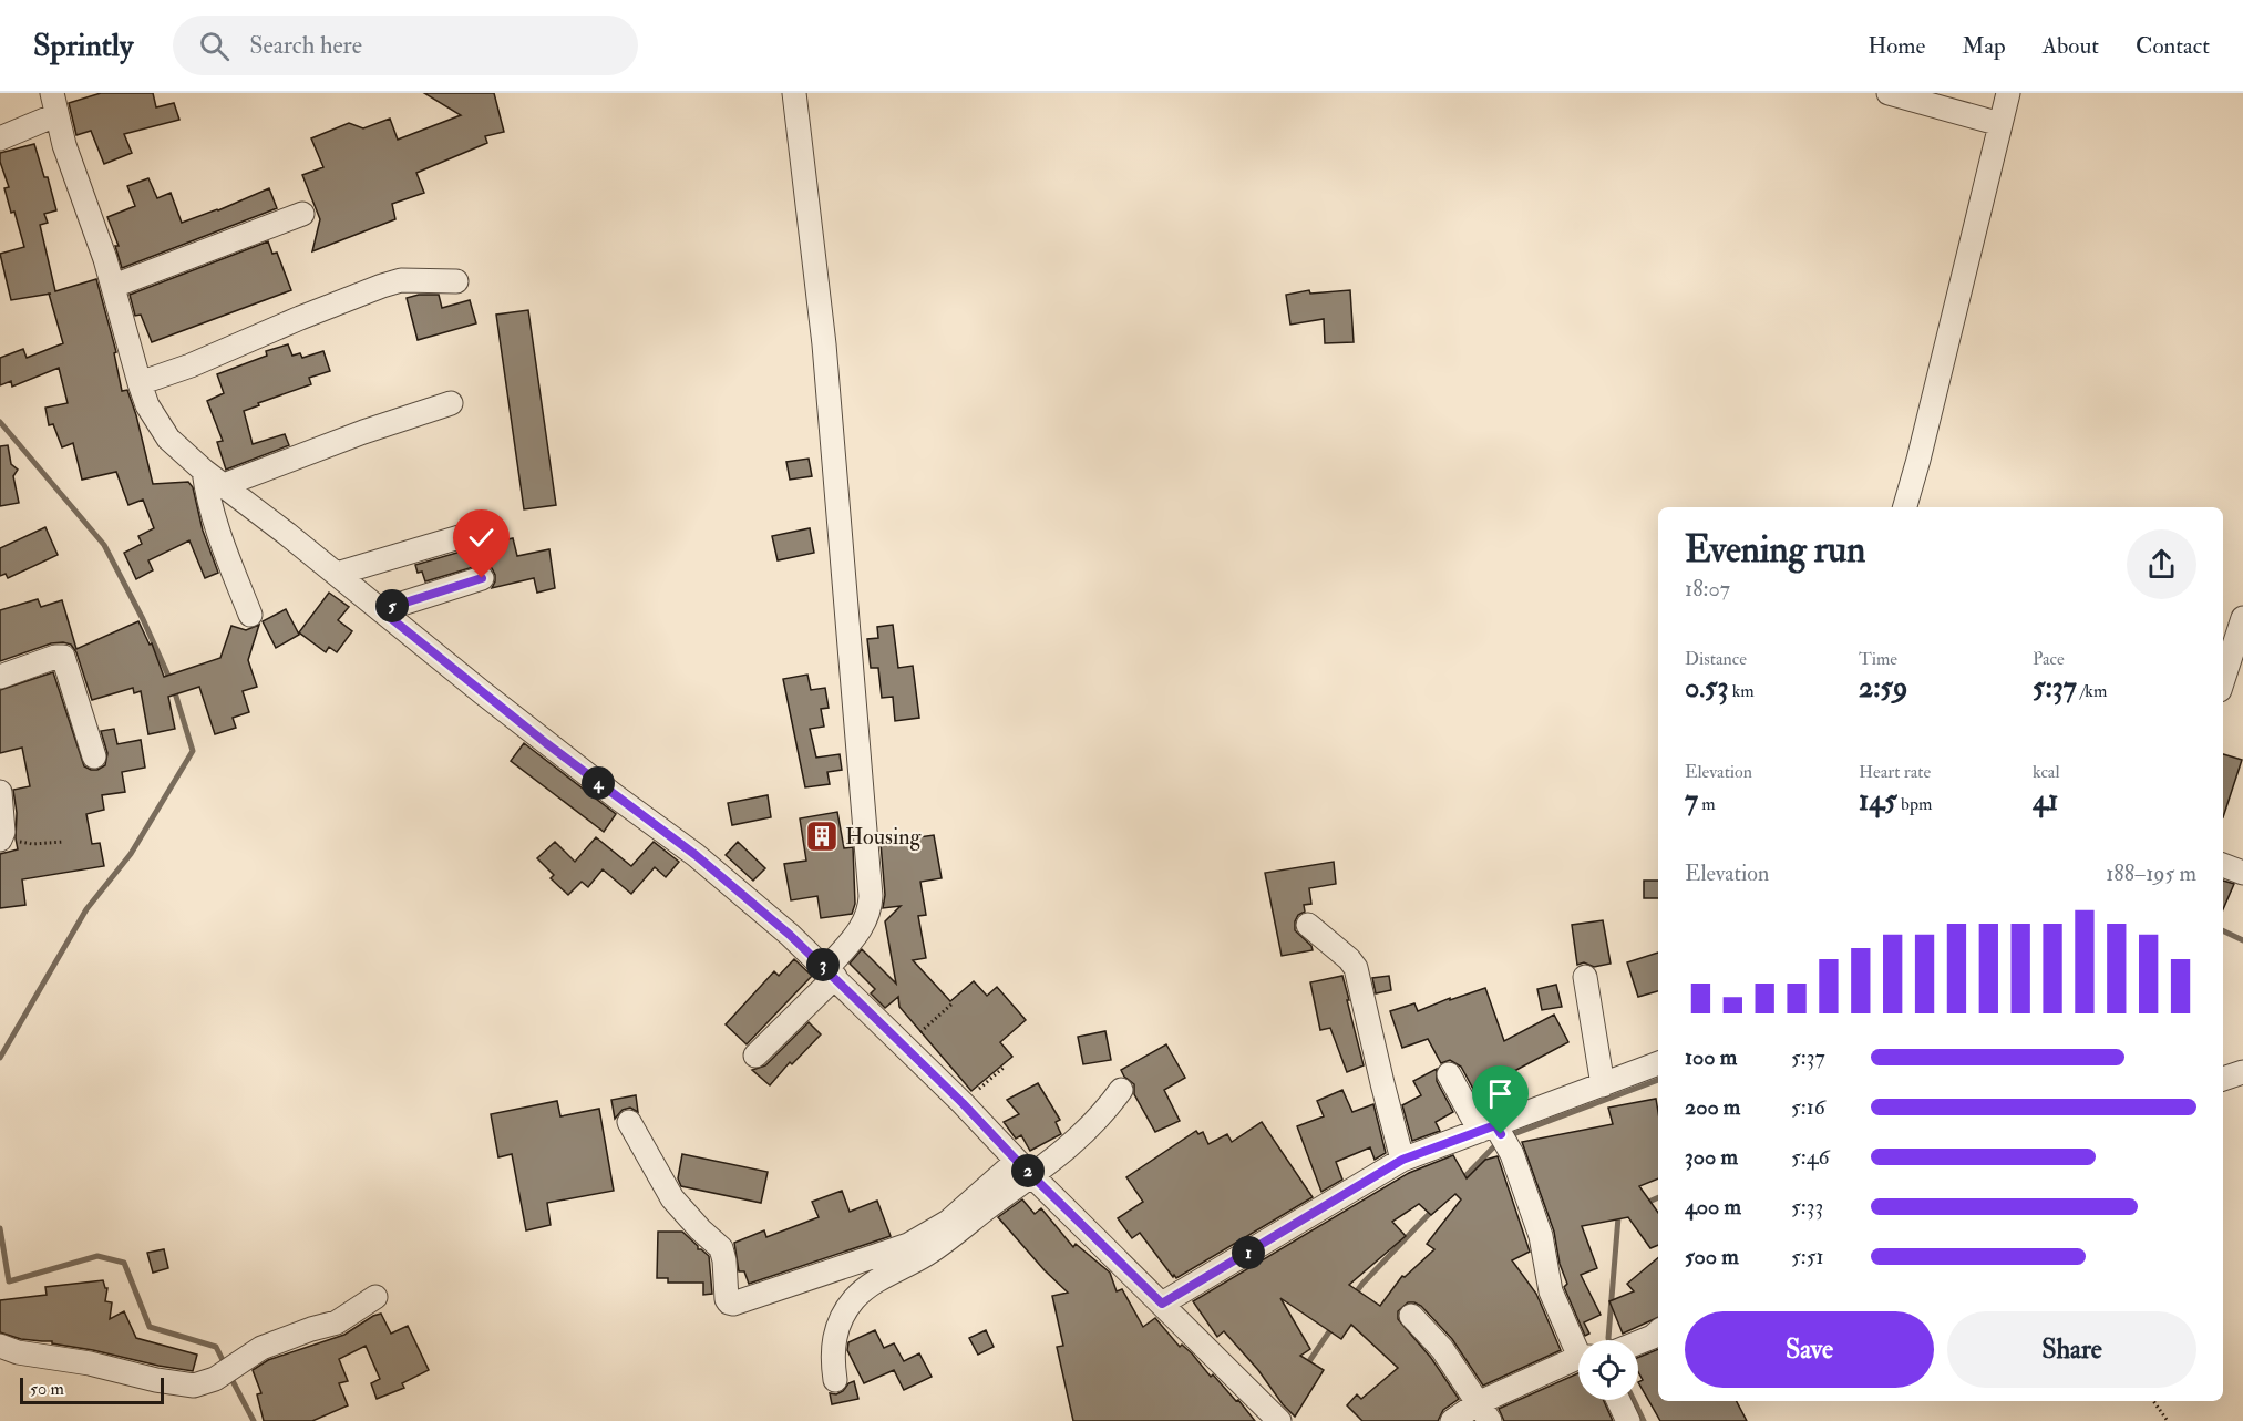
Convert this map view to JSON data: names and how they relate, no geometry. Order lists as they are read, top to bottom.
{
  "places": {
    "building": ["Housing"]
  },
  "scale_bar": "50 m",
  "page": {
    "header": "Sprintly",
    "search": "Search here",
    "nav": [
      "Home",
      "Map",
      "About",
      "Contact"
    ],
    "heading": ["Evening run", "18:07"],
    "pins": [
      "5",
      "4",
      "3",
      "2",
      "1"
    ],
    "stats": [
      ["Distance", "0.53 km"],
      ["Time", "2:59"],
      ["Pace", "5:37 /km"],
      ["Elevation", "7 m"],
      ["Heart rate", "145 bpm"],
      ["kcal", "41"]
    ],
    "chart": ["Elevation", "188–195 m"],
    "list": [
      {
        "name": "100 m",
        "note": "5:37"
      },
      {
        "name": "200 m",
        "note": "5:16"
      },
      {
        "name": "300 m",
        "note": "5:46"
      },
      {
        "name": "400 m",
        "note": "5:33"
      },
      {
        "name": "500 m",
        "note": "5:51"
      }
    ],
    "buttons": ["Save", "Share"],
    "scale": "50 m"
  }
}
